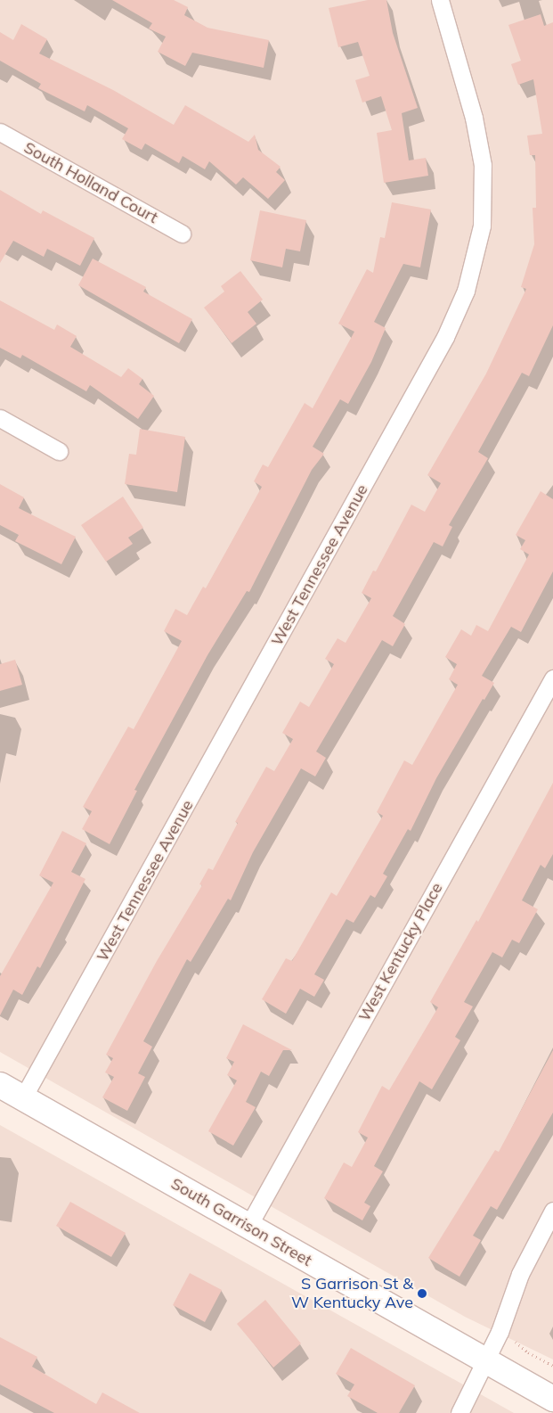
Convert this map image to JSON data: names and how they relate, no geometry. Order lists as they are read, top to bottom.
{
  "streets": {
    "main road": ["South Garrison Street"],
    "street": ["South Holland Court", "West Tennessee Avenue", "West Kentucky Place"]
  },
  "crossings": [
    ["West Tennessee Avenue", "South Garrison Street"],
    ["West Kentucky Place", "South Garrison Street"]
  ],
  "places": ["S Garrison St & W Kentucky Ave"]
}
